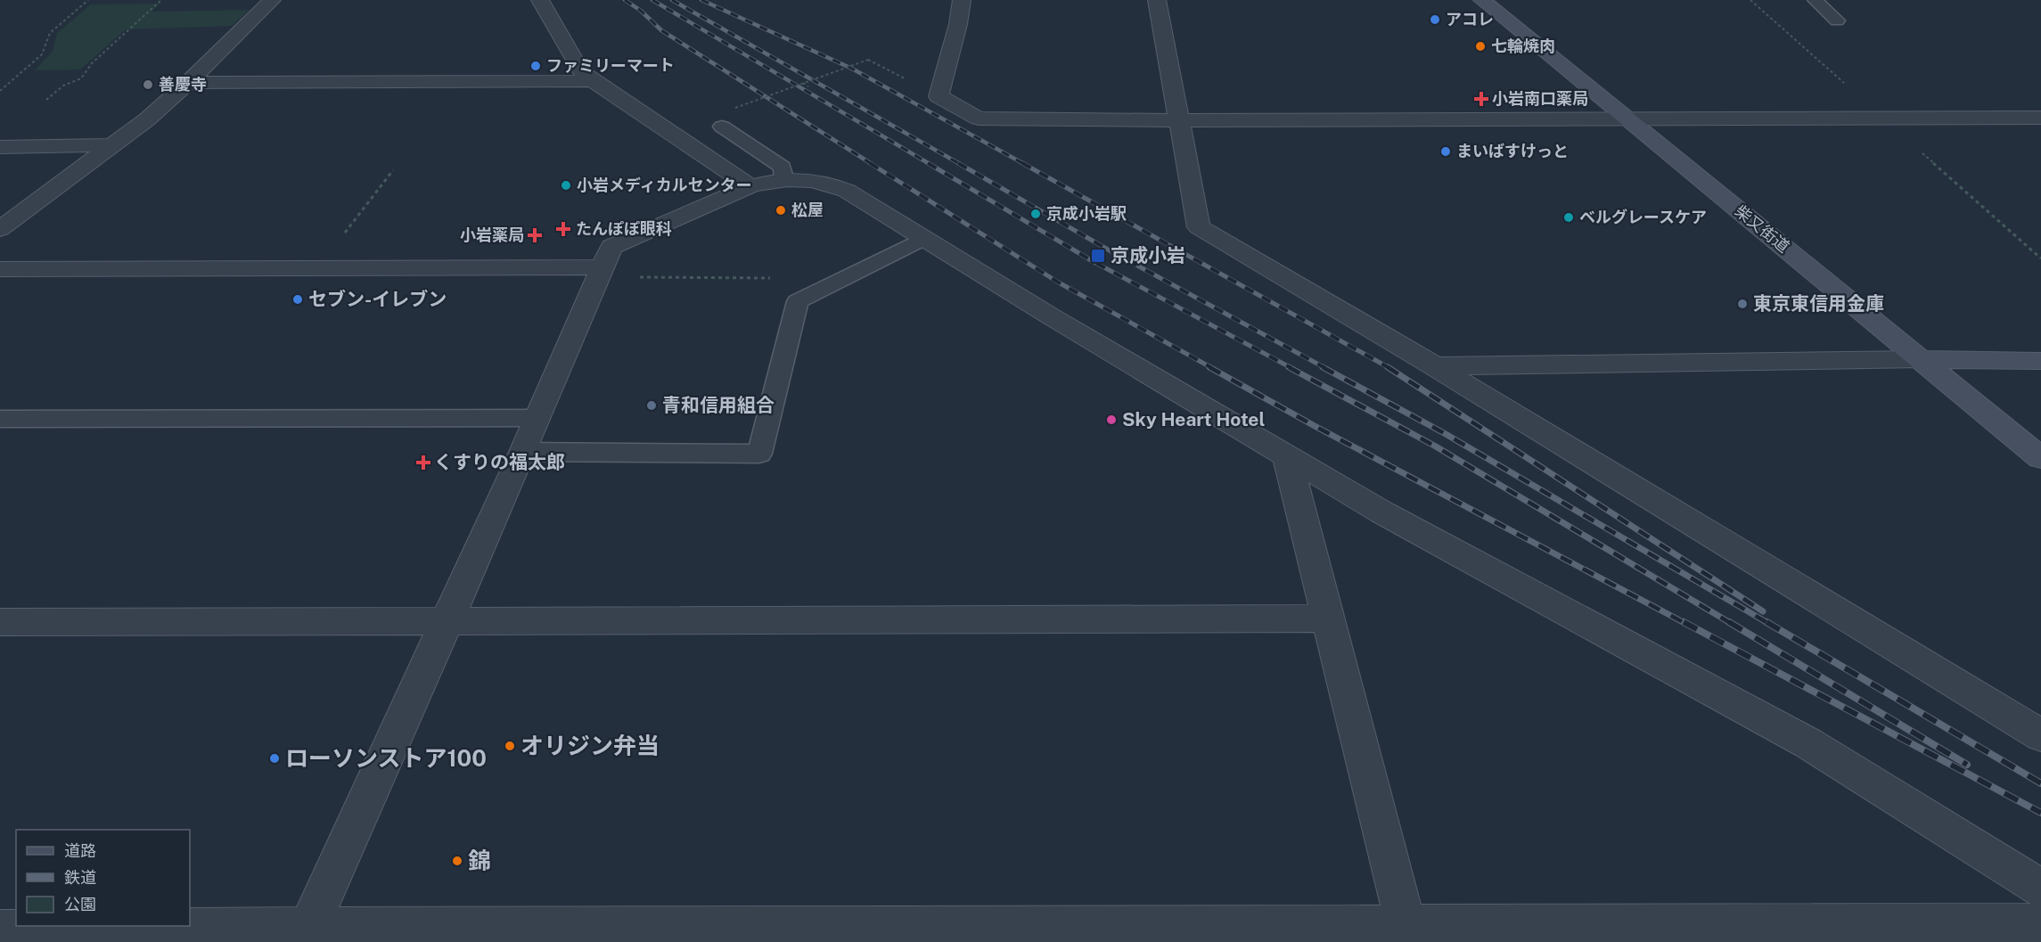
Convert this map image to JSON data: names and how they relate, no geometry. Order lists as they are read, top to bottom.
{
  "streets": {
    "main road": ["柴又街道"]
  },
  "places": {
    "other": [
      "アコレ",
      "七輪焼肉",
      "ファミリーマート",
      "善慶寺",
      "まいばすけっと",
      "小岩メディカルセンター",
      "松屋",
      "京成小岩駅",
      "ベルグレースケア",
      "セブン-イレブン",
      "東京東信用金庫",
      "青和信用組合",
      "Sky Heart Hotel",
      "オリジン弁当",
      "ローソンストア100",
      "錦"
    ],
    "health": [
      "小岩南口薬局",
      "たんぽぽ眼科",
      "小岩薬局",
      "くすりの福太郎"
    ],
    "transit": ["京成小岩"]
  },
  "legend": ["道路", "鉄道", "公園"]
}
